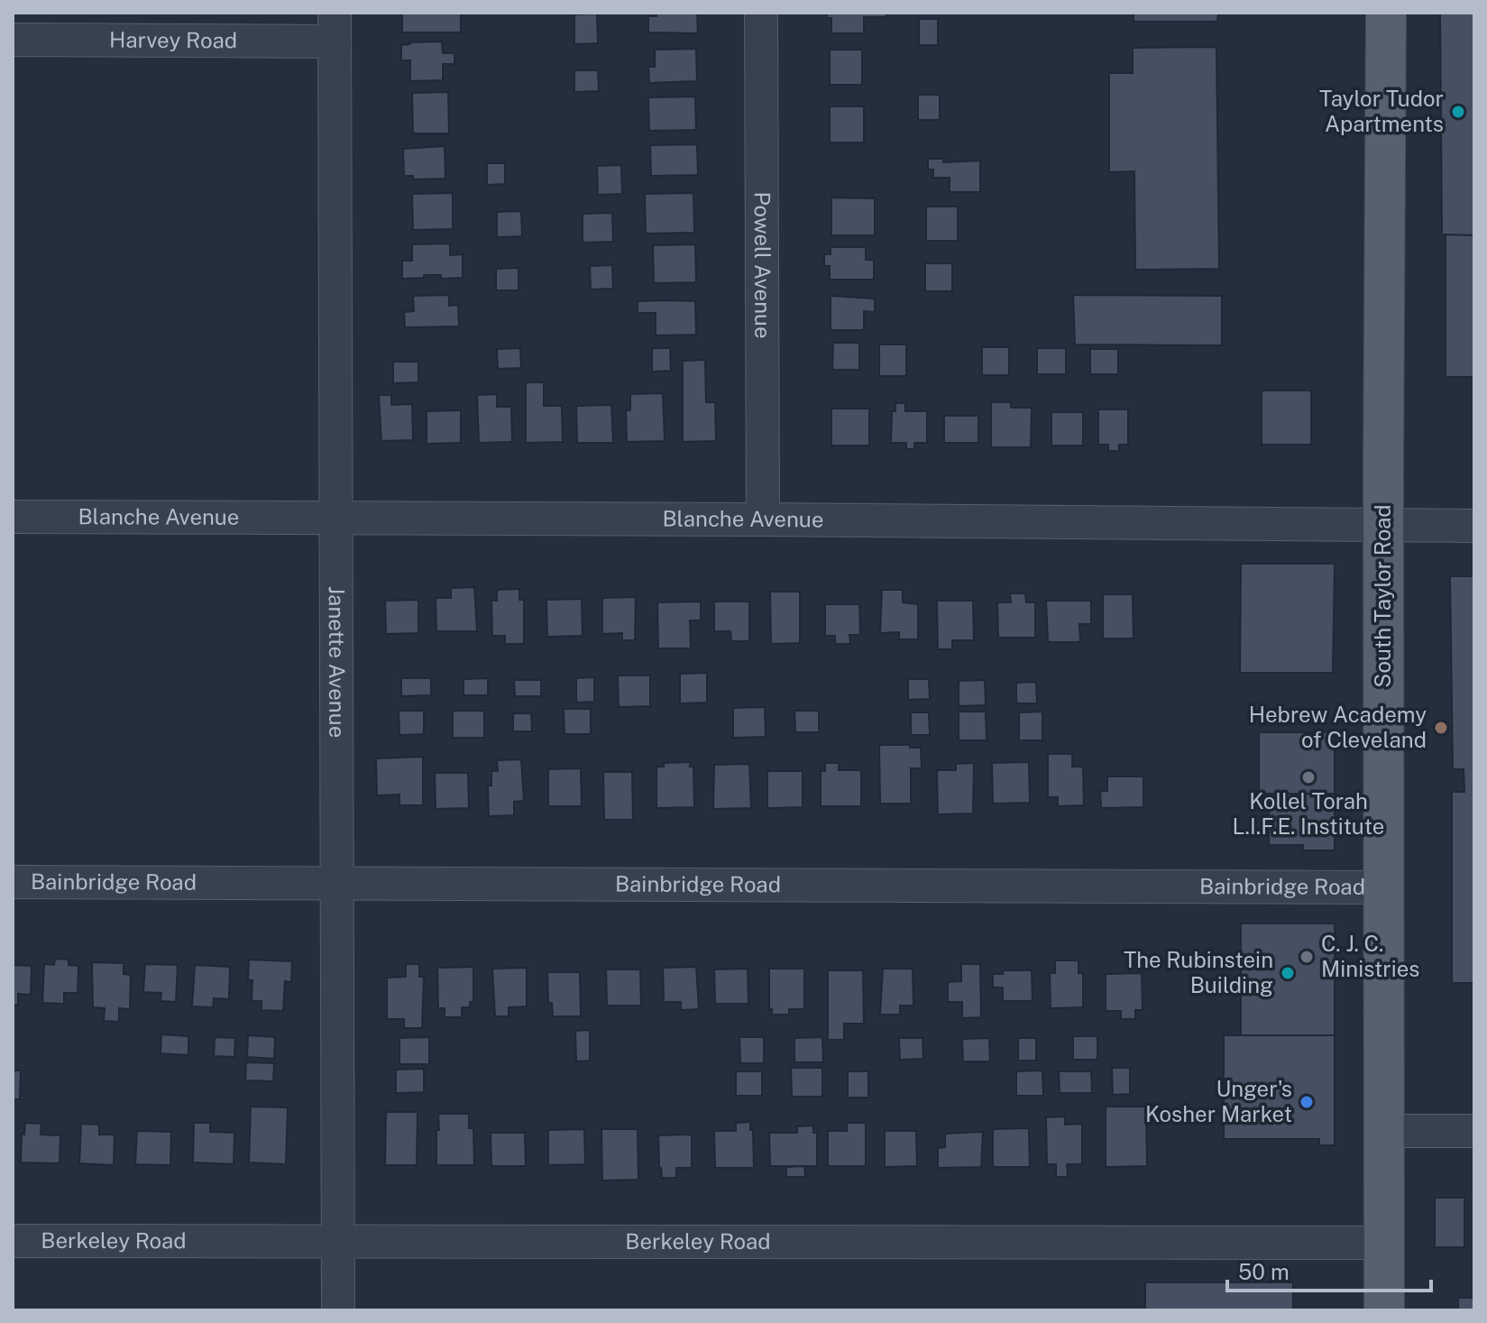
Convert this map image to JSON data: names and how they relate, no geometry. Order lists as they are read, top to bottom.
{
  "streets": {
    "main road": ["South Taylor Road"],
    "street": [
      "Harvey Road",
      "Powell Avenue",
      "Blanche Avenue",
      "Janette Avenue",
      "Bainbridge Road",
      "Berkeley Road"
    ]
  },
  "crossings": [
    ["Harvey Road", "Janette Avenue"],
    ["Powell Avenue", "Blanche Avenue"],
    ["Blanche Avenue", "South Taylor Road"],
    ["Blanche Avenue", "Janette Avenue"],
    ["South Taylor Road", "Bainbridge Road"],
    ["South Taylor Road", "Berkeley Road"],
    ["Janette Avenue", "Bainbridge Road"],
    ["Janette Avenue", "Berkeley Road"]
  ],
  "places": [
    "Taylor Tudor Apartments",
    "Hebrew Academy of Cleveland",
    "Kollel Torah L.I.F.E. Institute",
    "C. J. C. Ministries",
    "The Rubinstein Building",
    "Unger's Kosher Market"
  ],
  "scale_bar": "50 m"
}
